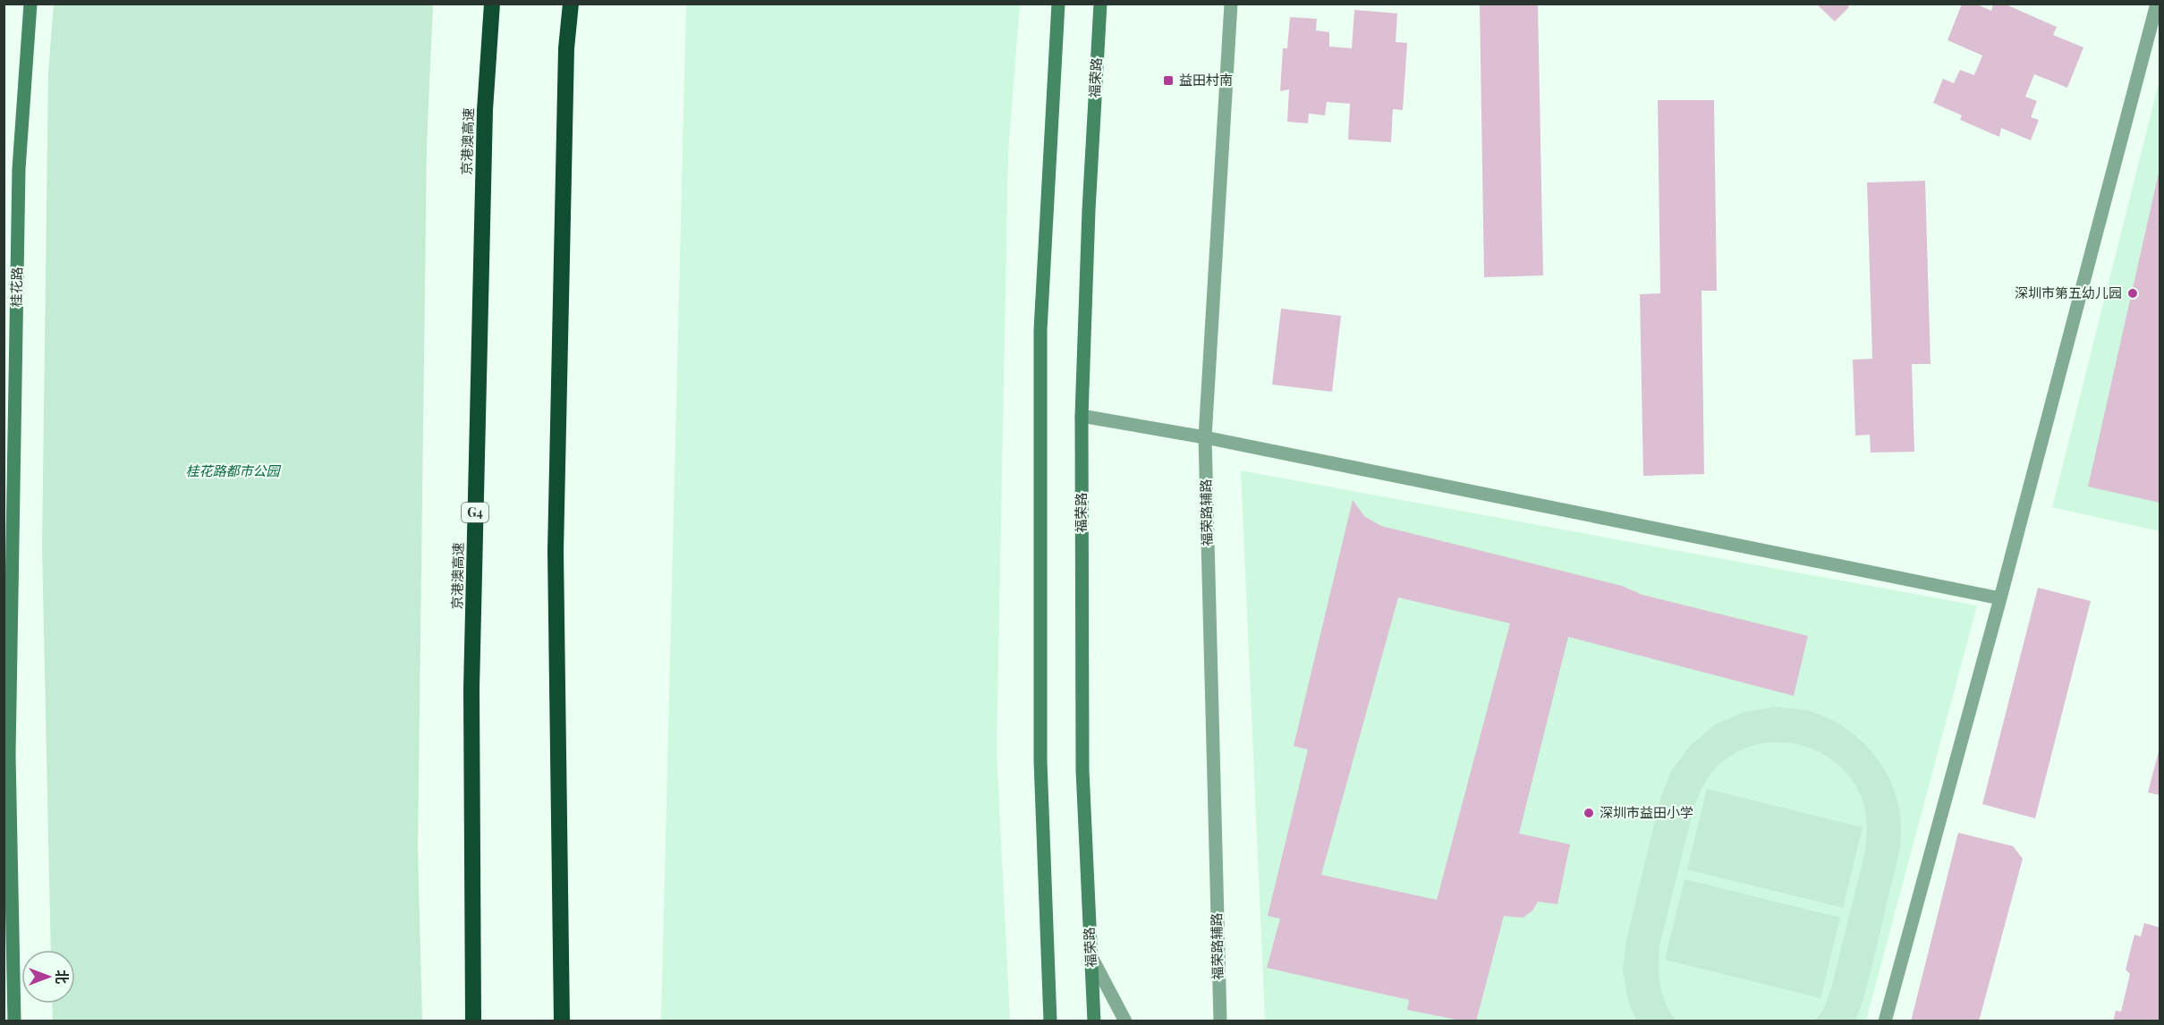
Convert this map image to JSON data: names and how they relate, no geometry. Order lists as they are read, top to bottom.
{
  "streets": {
    "highway": ["京港澳高速", "G4"],
    "main road": ["福荣路", "桂花路"],
    "street": ["福荣路辅路"]
  },
  "parks": ["桂花路都市公园"],
  "places": {
    "transit": ["益田村南"],
    "other": ["深圳市第五幼儿园", "深圳市益田小学"]
  },
  "north": "right"
}
